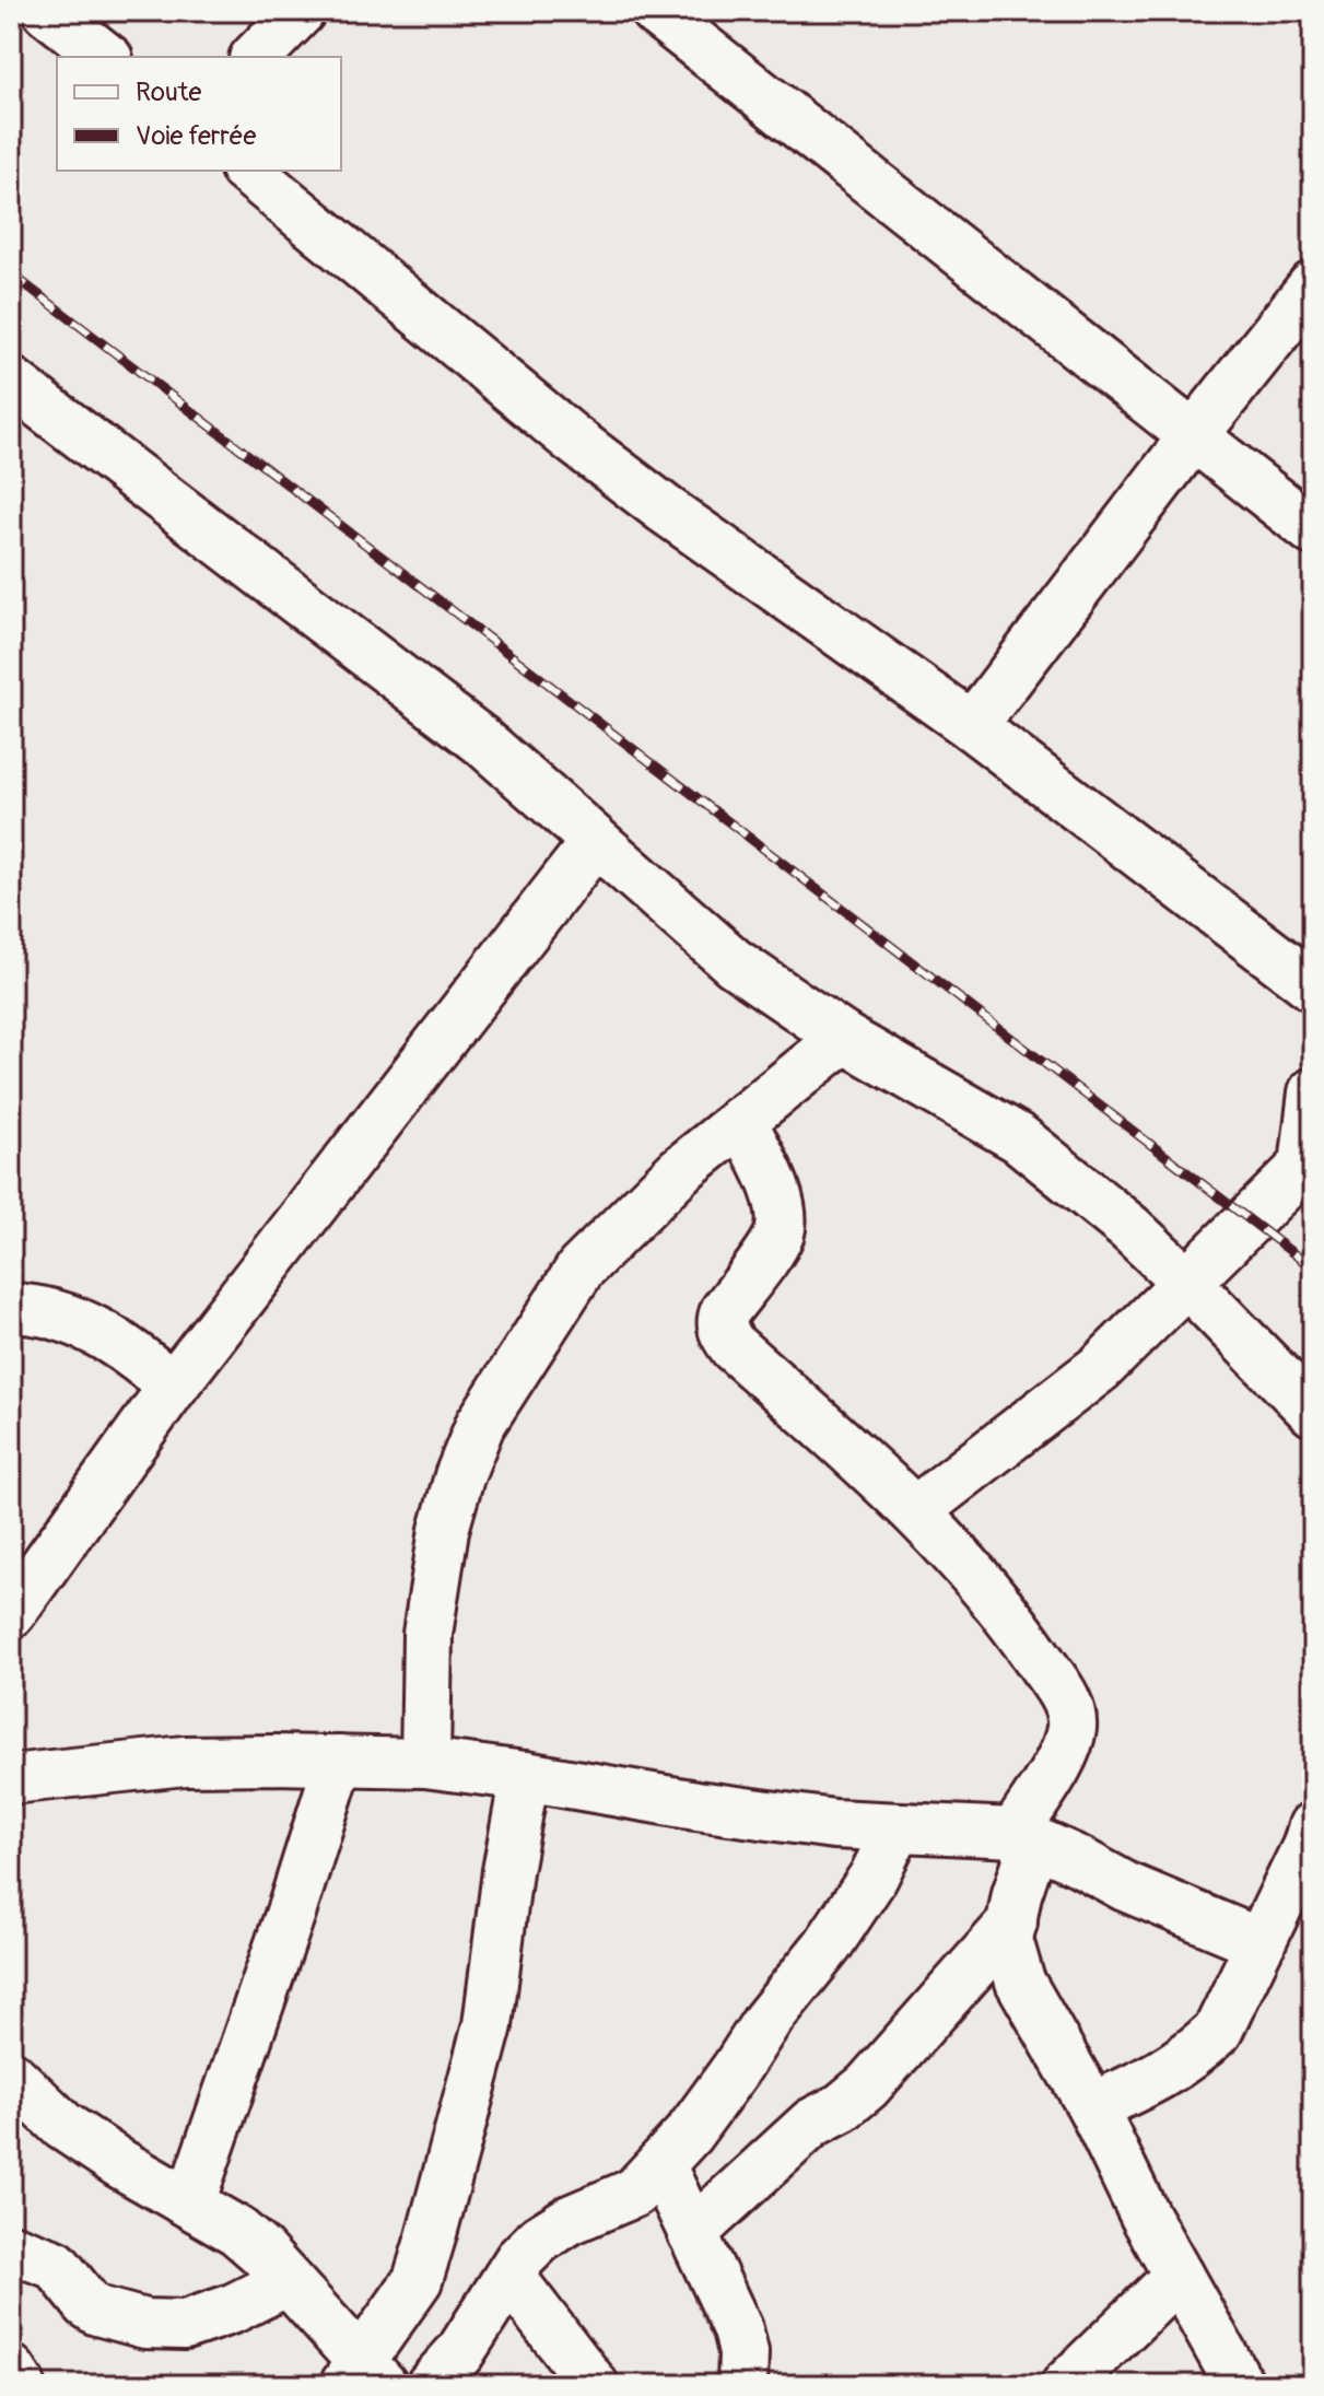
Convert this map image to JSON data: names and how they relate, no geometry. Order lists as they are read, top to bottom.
{
  "legend": ["Route", "Voie ferrée"]
}
